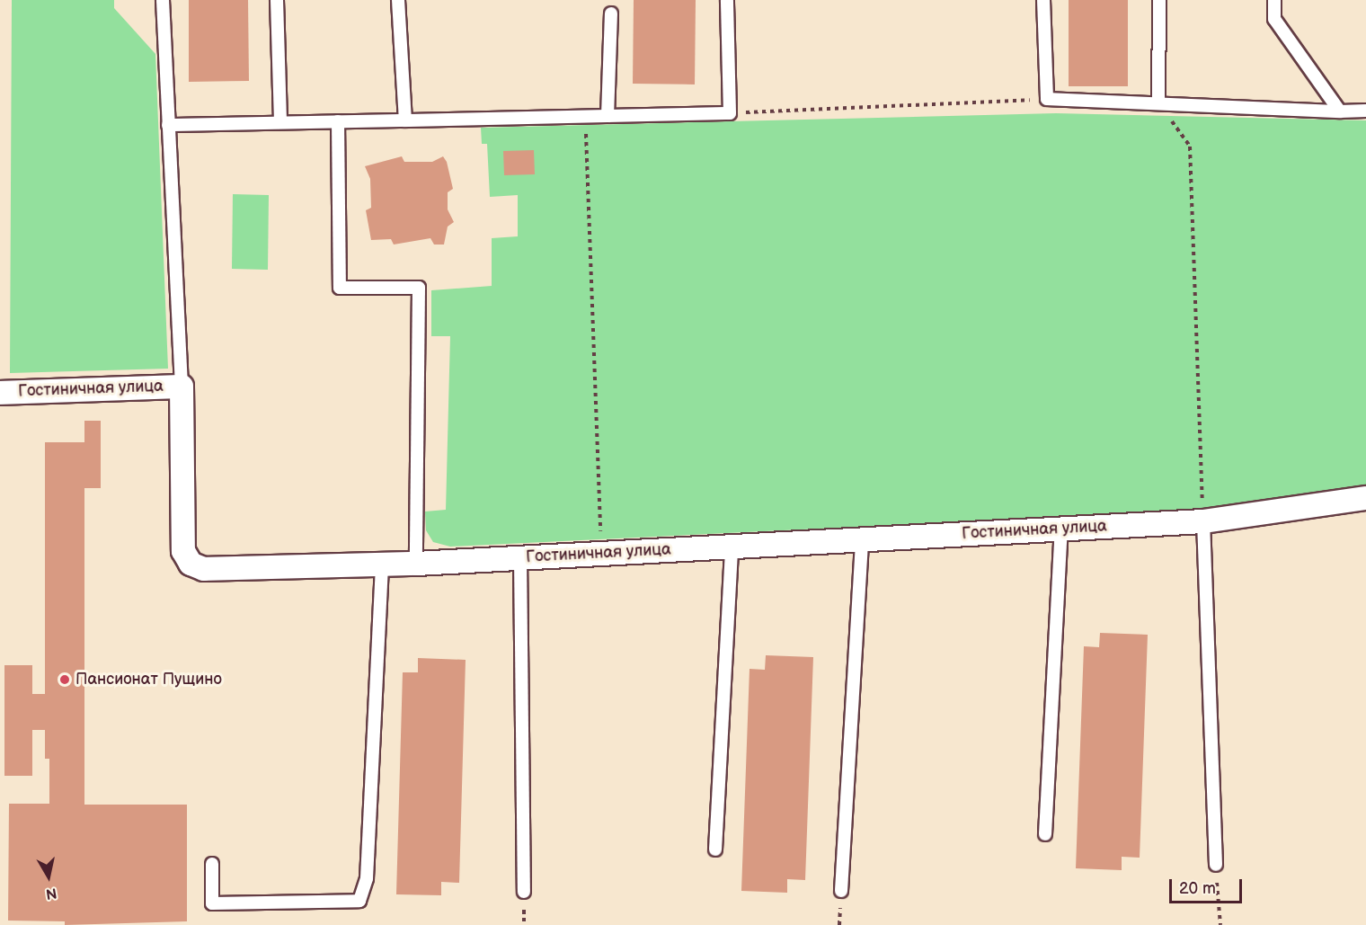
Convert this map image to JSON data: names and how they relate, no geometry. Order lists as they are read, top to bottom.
{
  "streets": {
    "street": ["Гостиничная улица"]
  },
  "places": ["Пансионат Пущино"],
  "scale_bar": "20 m",
  "north": "bottom"
}
